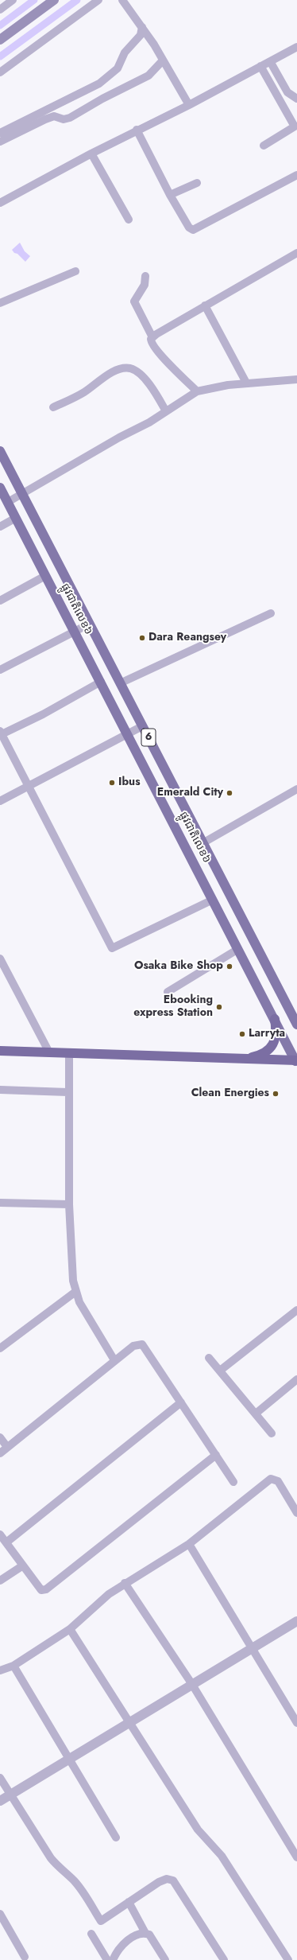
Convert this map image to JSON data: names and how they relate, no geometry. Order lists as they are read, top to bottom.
{
  "streets": {
    "main road": ["ផ្លូវជាតិលេខ៦", "6"]
  },
  "places": [
    "Dara Reangsey",
    "Ibus",
    "Emerald City",
    "Osaka Bike Shop",
    "Ebooking express Station",
    "Larryta",
    "Clean Energies"
  ]
}
